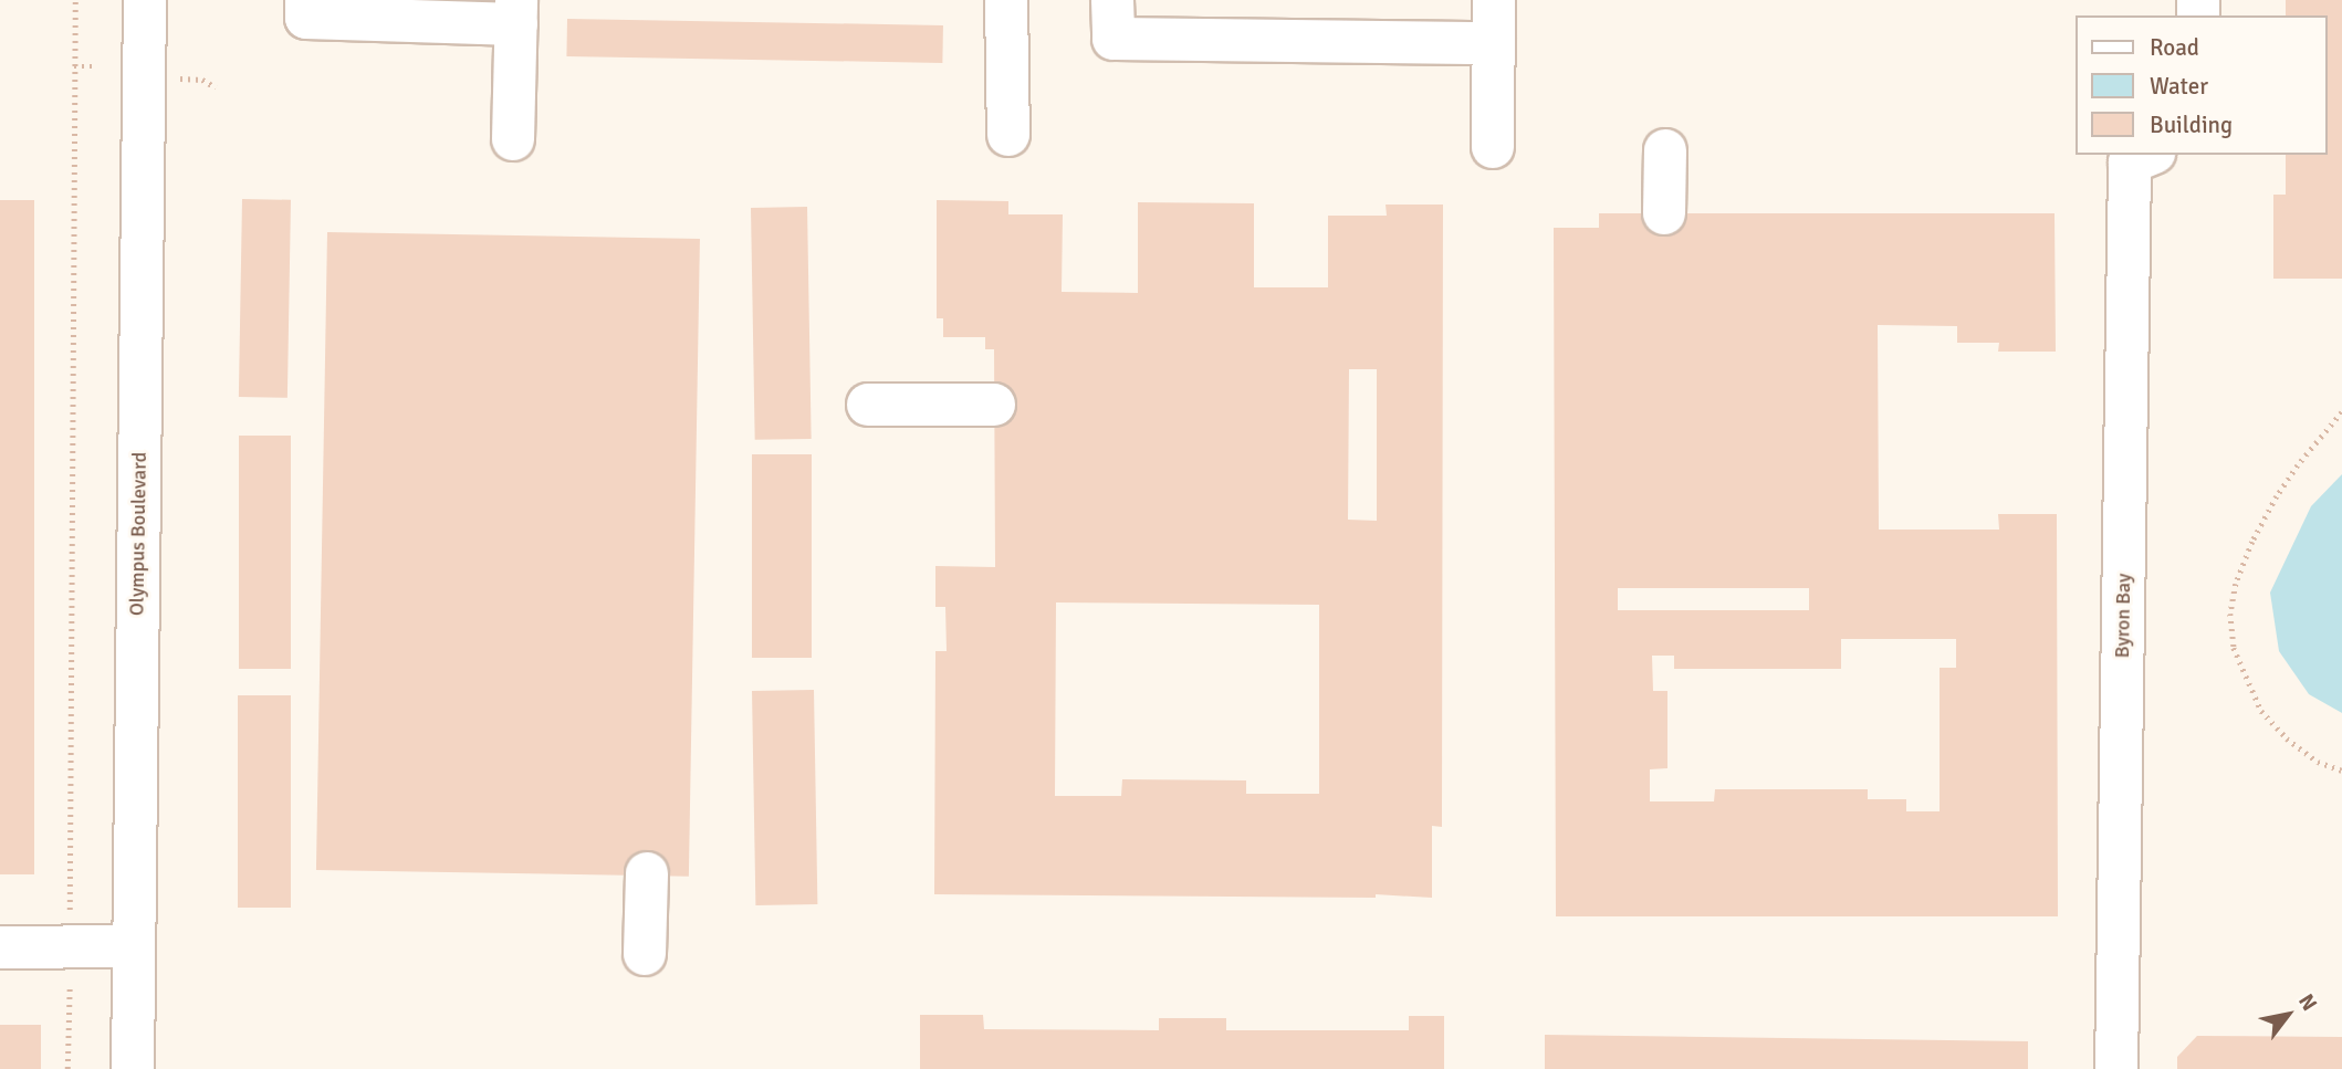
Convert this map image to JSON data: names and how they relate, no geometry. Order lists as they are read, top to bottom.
{
  "streets": {
    "street": ["Olympus Boulevard", "Byron Bay"]
  },
  "legend": ["Road", "Water", "Building"],
  "north": "top right"
}
